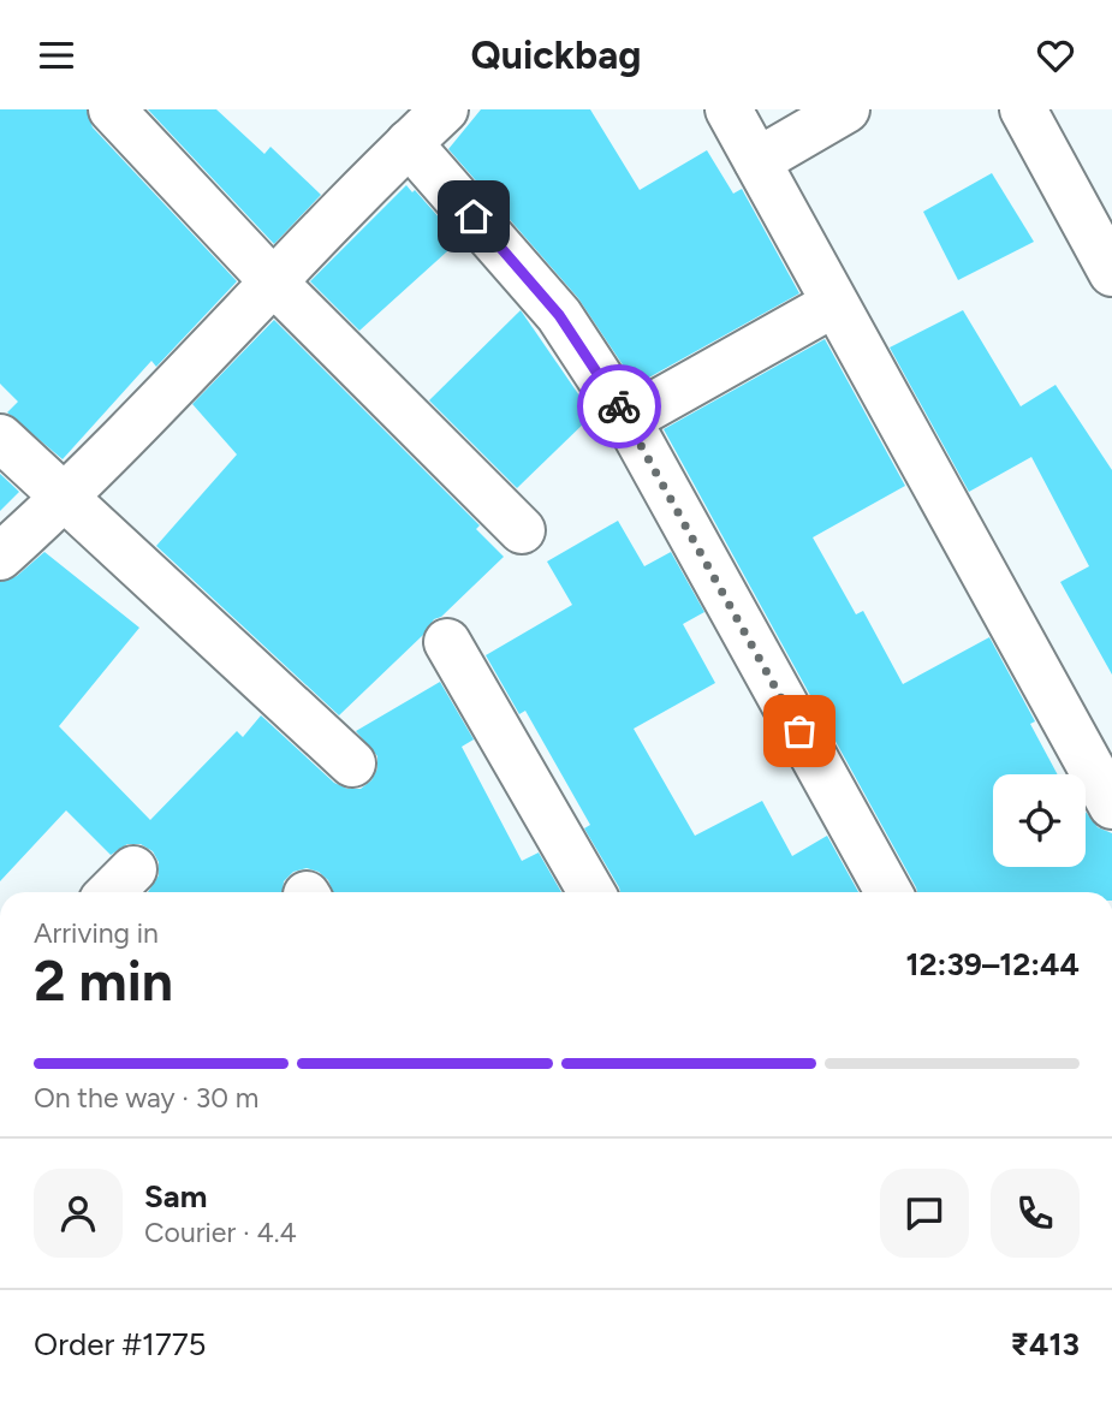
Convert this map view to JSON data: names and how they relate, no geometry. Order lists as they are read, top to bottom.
{
  "page": {
    "header": "Quickbag",
    "heading": ["2 min", "Arriving in", "12:39–12:44"],
    "panel": [
      "Sam",
      "Courier · 4.4",
      "Order #1775",
      "₹413"
    ],
    "bar": "On the way · 30 m"
  }
}
